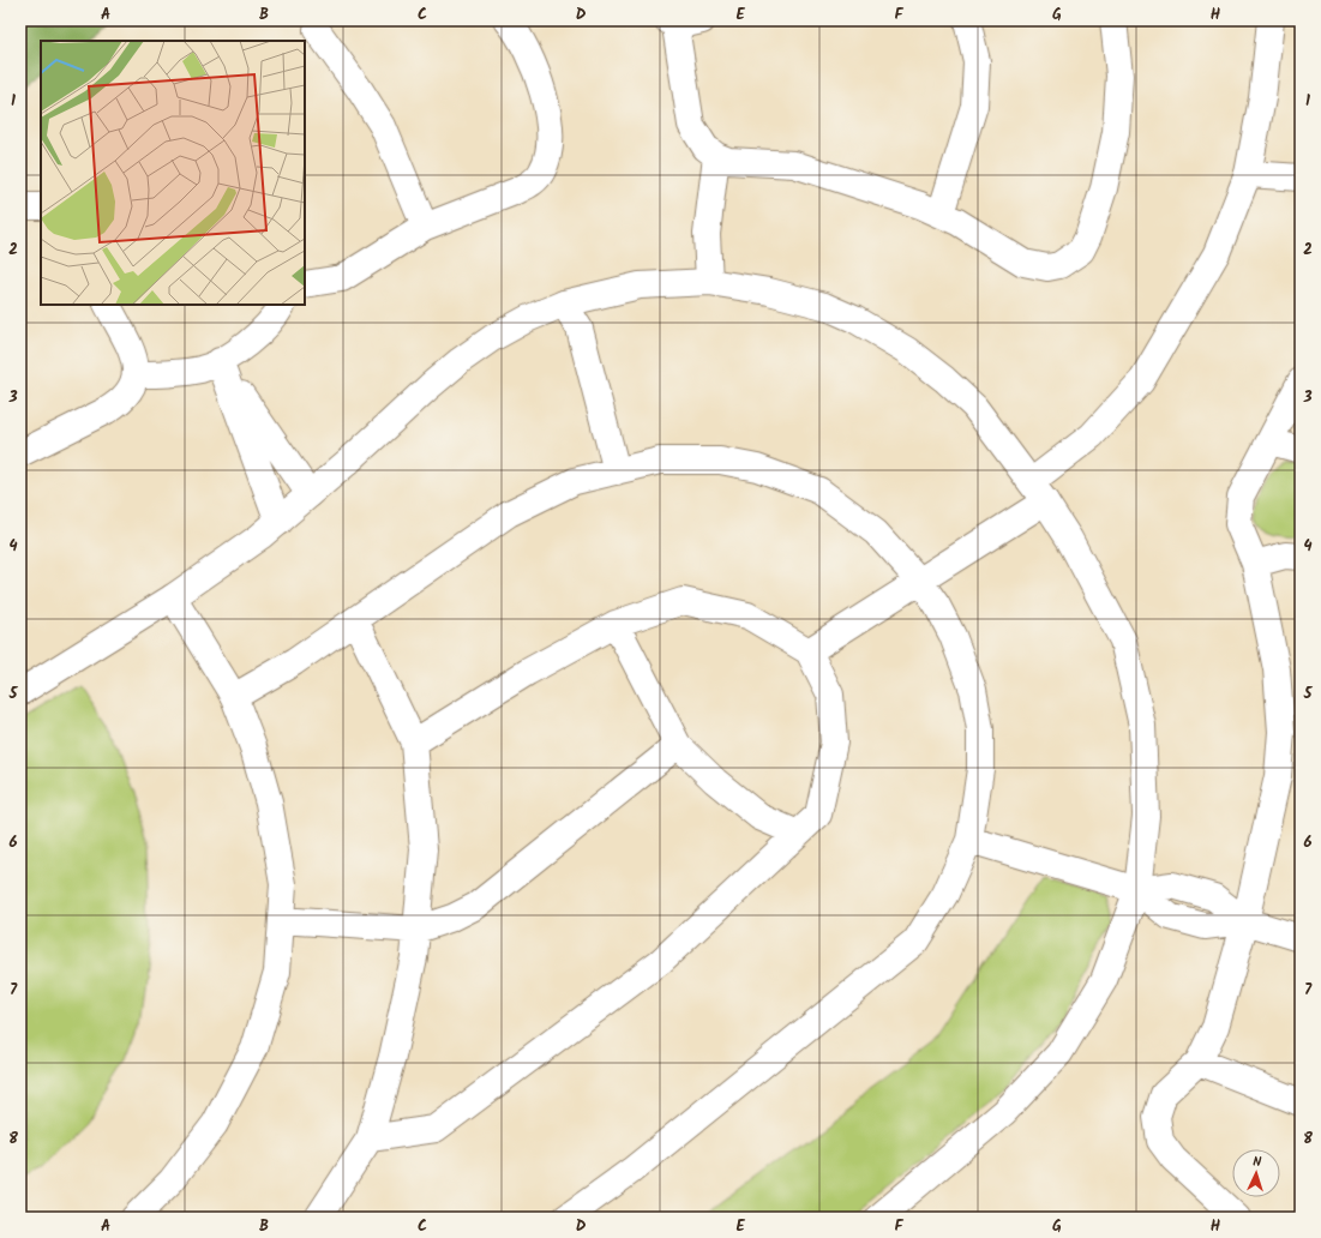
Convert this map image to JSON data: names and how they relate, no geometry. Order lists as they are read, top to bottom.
{
  "north": "top",
  "grid": {
    "columns": [
      "A",
      "B",
      "C",
      "D",
      "E",
      "F",
      "G",
      "H"
    ],
    "rows": [
      "1",
      "2",
      "3",
      "4",
      "5",
      "6",
      "7",
      "8"
    ]
  }
}
